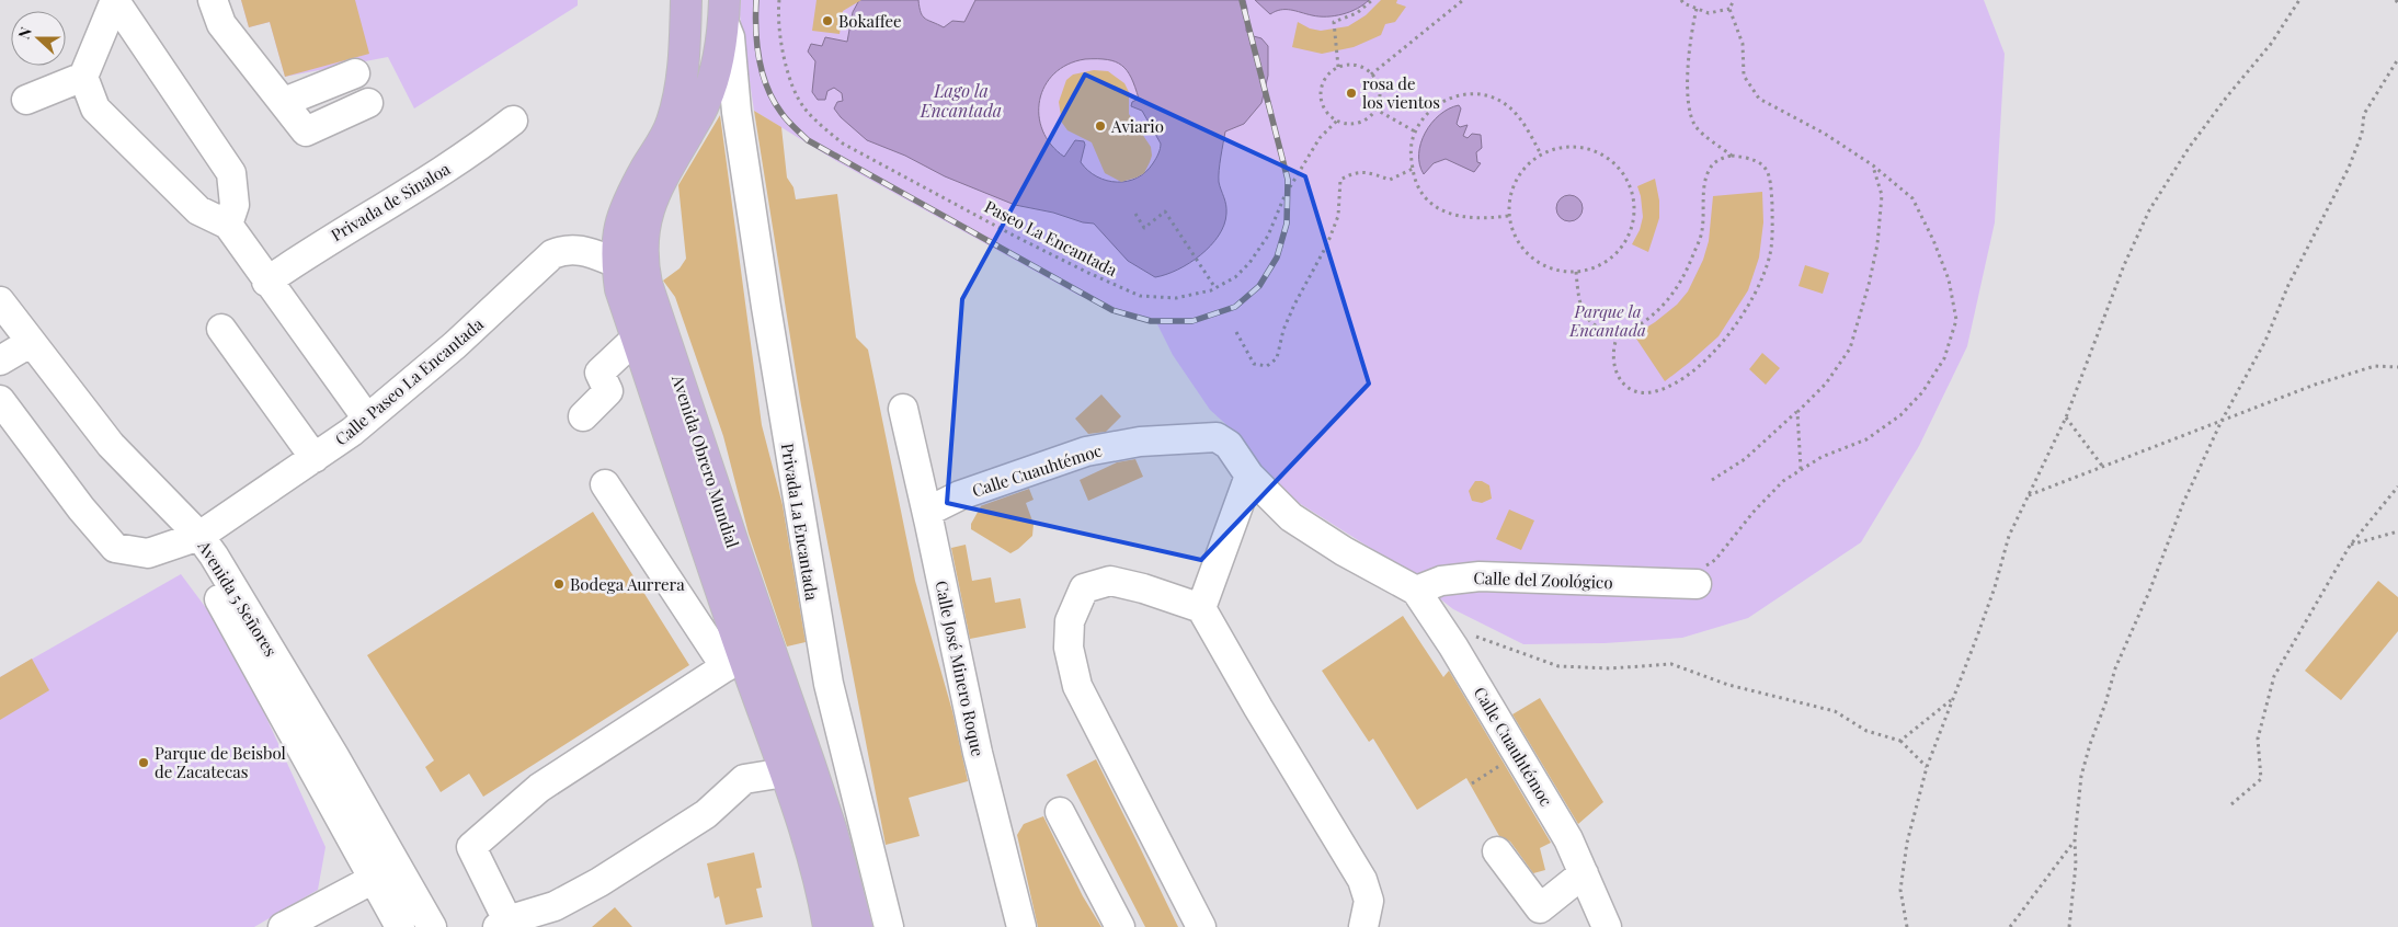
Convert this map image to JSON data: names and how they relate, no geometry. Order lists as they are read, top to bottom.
{
  "streets": {
    "main road": ["Avenida Obrero Mundial"],
    "street": [
      "Privada de Sinaloa",
      "Calle Paseo La Encantada",
      "Calle Cuauhtémoc",
      "Privada La Encantada",
      "Calle del Zoológico",
      "Avenida 5 Señores",
      "Calle José Minero Roque"
    ],
    "path": ["Paseo La Encantada"]
  },
  "crossings": [
    ["Calle Paseo La Encantada", "Avenida Obrero Mundial"],
    ["Calle Paseo La Encantada", "Avenida 5 Señores"],
    ["Avenida Obrero Mundial", "Privada La Encantada"],
    ["Calle Cuauhtémoc", "Calle del Zoológico"],
    ["Calle Cuauhtémoc", "Calle José Minero Roque"]
  ],
  "water": ["Lago la Encantada"],
  "parks": ["Parque la Encantada"],
  "places": [
    "Bokaffee",
    "rosa de los vientos",
    "Aviario",
    "Bodega Aurrera",
    "Parque de Beisbol de Zacatecas"
  ],
  "north": "left"
}
